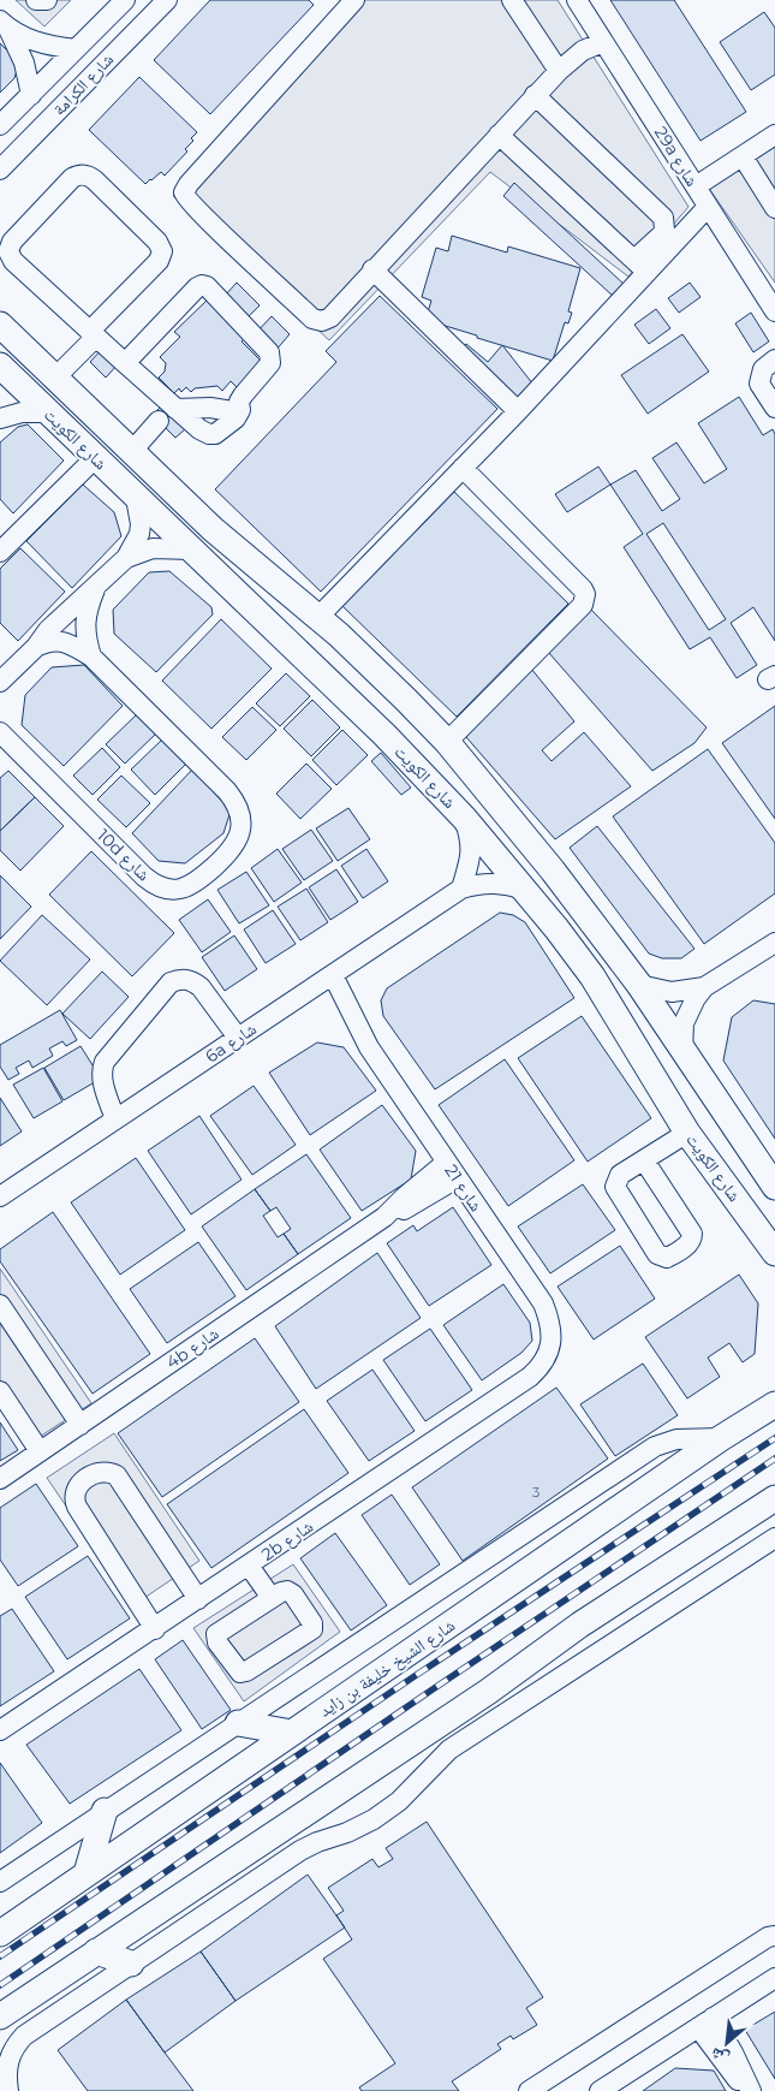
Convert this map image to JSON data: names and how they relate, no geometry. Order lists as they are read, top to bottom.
{
  "streets": {
    "main road": ["شارع الكويت", "شارع الشيخ خليفة بن زايد"],
    "street": [
      "شارع الكرامة",
      "29a شارع",
      "10d شارع",
      "6a شارع",
      "شارع 21",
      "4b شارع",
      "2b شارع"
    ]
  },
  "crossings": [
    ["شارع الكويت", "6a شارع"],
    ["6a شارع", "شارع 21"],
    ["شارع 21", "4b شارع"],
    ["شارع 21", "2b شارع"]
  ],
  "house_numbers": ["3"],
  "north": "bottom left"
}
